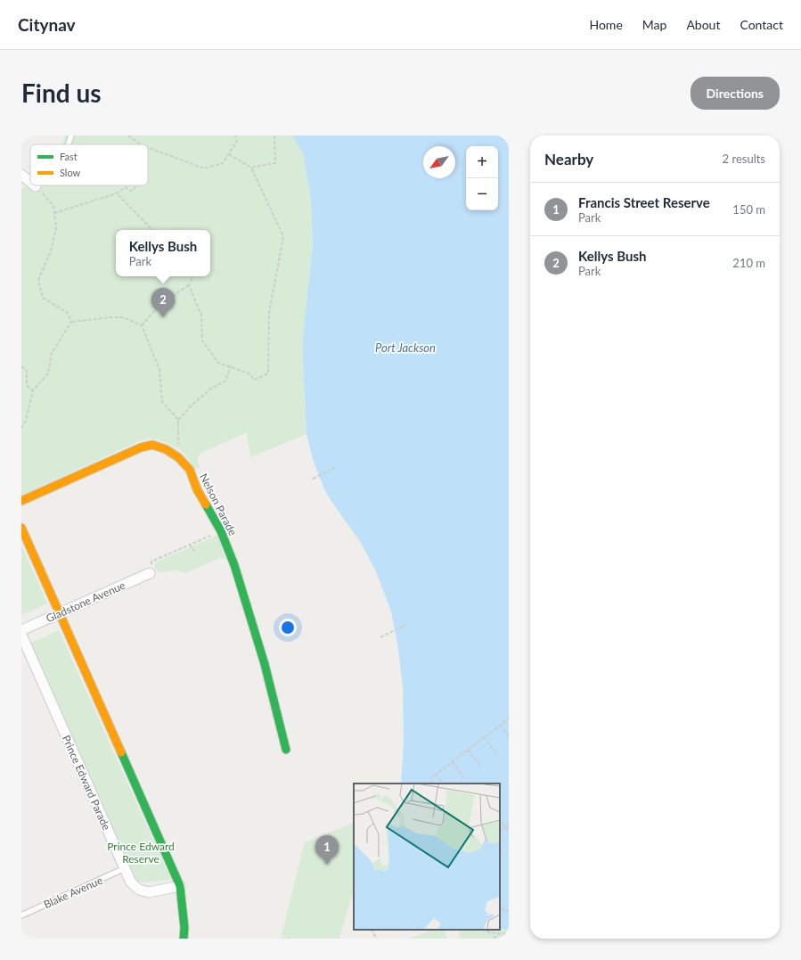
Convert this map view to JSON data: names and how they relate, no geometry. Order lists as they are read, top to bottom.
{
  "streets": {
    "street": ["Nelson Parade", "Gladstone Avenue", "Prince Edward Parade"],
    "lane": ["Blake Avenue"]
  },
  "crossings": [
    ["Prince Edward Parade", "Blake Avenue"]
  ],
  "water": ["Port Jackson"],
  "parks": ["Prince Edward Reserve"],
  "legend": ["Fast", "Slow"],
  "north": "bottom left",
  "page": {
    "header": "Citynav",
    "nav": [
      "Home",
      "Map",
      "About",
      "Contact"
    ],
    "buttons": "Directions",
    "title": "Find us",
    "heading": ["Nearby", "2 results"],
    "map_buttons": ["+", "−"],
    "list": [
      {
        "mark": "1",
        "name": "Francis Street Reserve",
        "note": "Park",
        "value": "150 m"
      },
      {
        "mark": "2",
        "name": "Kellys Bush",
        "note": "Park",
        "value": "210 m"
      }
    ],
    "popup": ["Kellys Bush", "Park"],
    "pins": ["2", "1"]
  }
}
